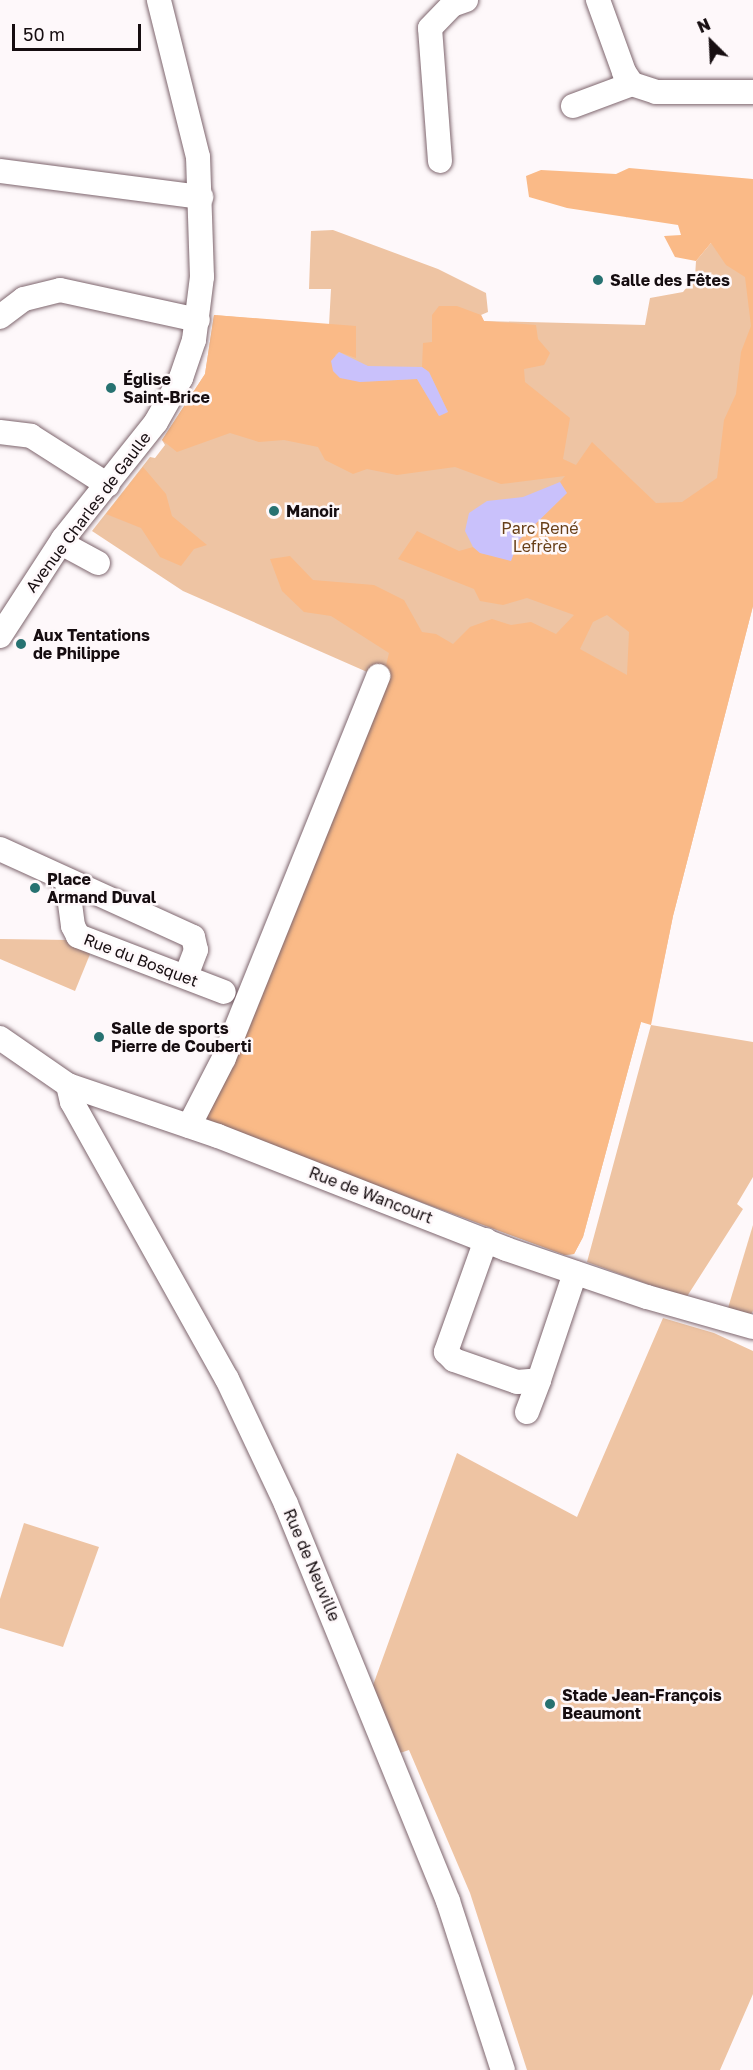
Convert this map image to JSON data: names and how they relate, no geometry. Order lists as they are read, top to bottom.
{
  "streets": {
    "street": [
      "Avenue Charles de Gaulle",
      "Rue du Bosquet",
      "Rue de Wancourt",
      "Rue de Neuville"
    ]
  },
  "crossings": [
    ["Rue de Wancourt", "Rue de Neuville"]
  ],
  "parks": ["Parc René Lefrère"],
  "places": [
    "Salle des Fêtes",
    "Église Saint-Brice",
    "Manoir",
    "Aux Tentations de Philippe",
    "Place Armand Duval",
    "Salle de sports Pierre de Couberti",
    "Stade Jean-François Beaumont"
  ],
  "scale_bar": "50 m",
  "north": "top left"
}
